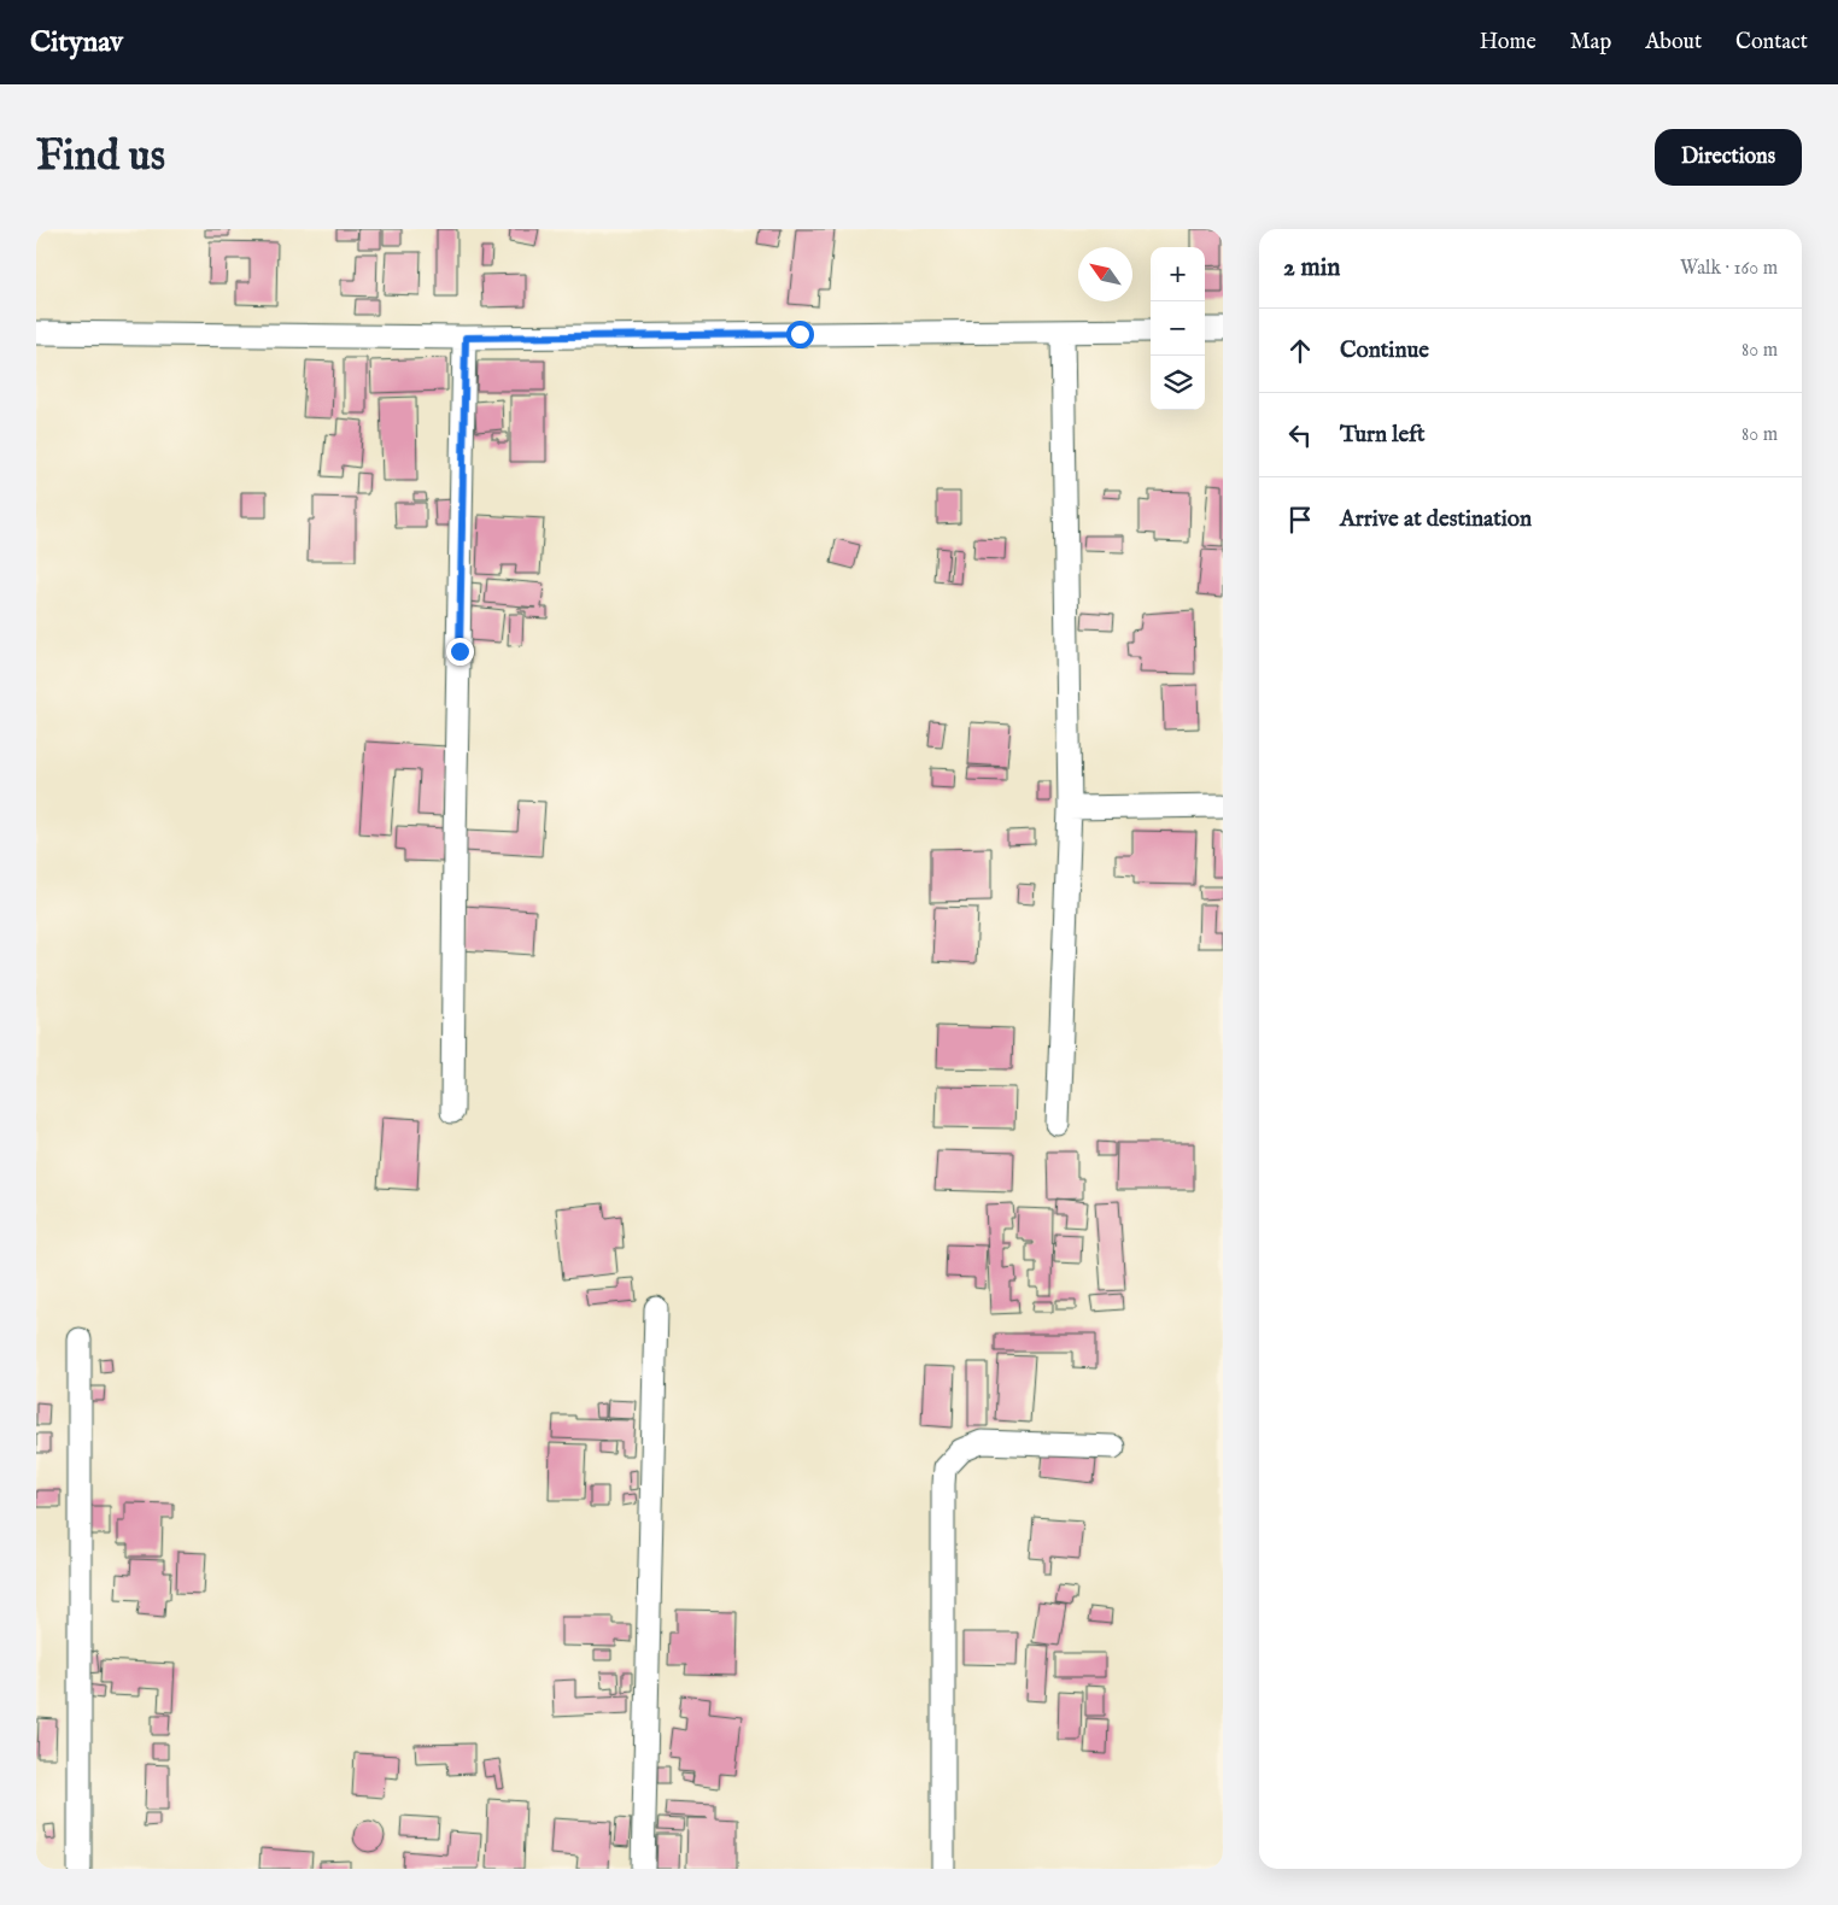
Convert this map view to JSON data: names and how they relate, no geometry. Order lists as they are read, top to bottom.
{
  "north": "top left",
  "page": {
    "header": "Citynav",
    "nav": [
      "Home",
      "Map",
      "About",
      "Contact"
    ],
    "buttons": "Directions",
    "title": "Find us",
    "heading": ["2 min", "Walk · 160 m"],
    "map_buttons": ["+", "−"],
    "list": [
      ["Continue", "80 m"],
      ["Turn left", "80 m"],
      "Arrive at destination"
    ]
  }
}
